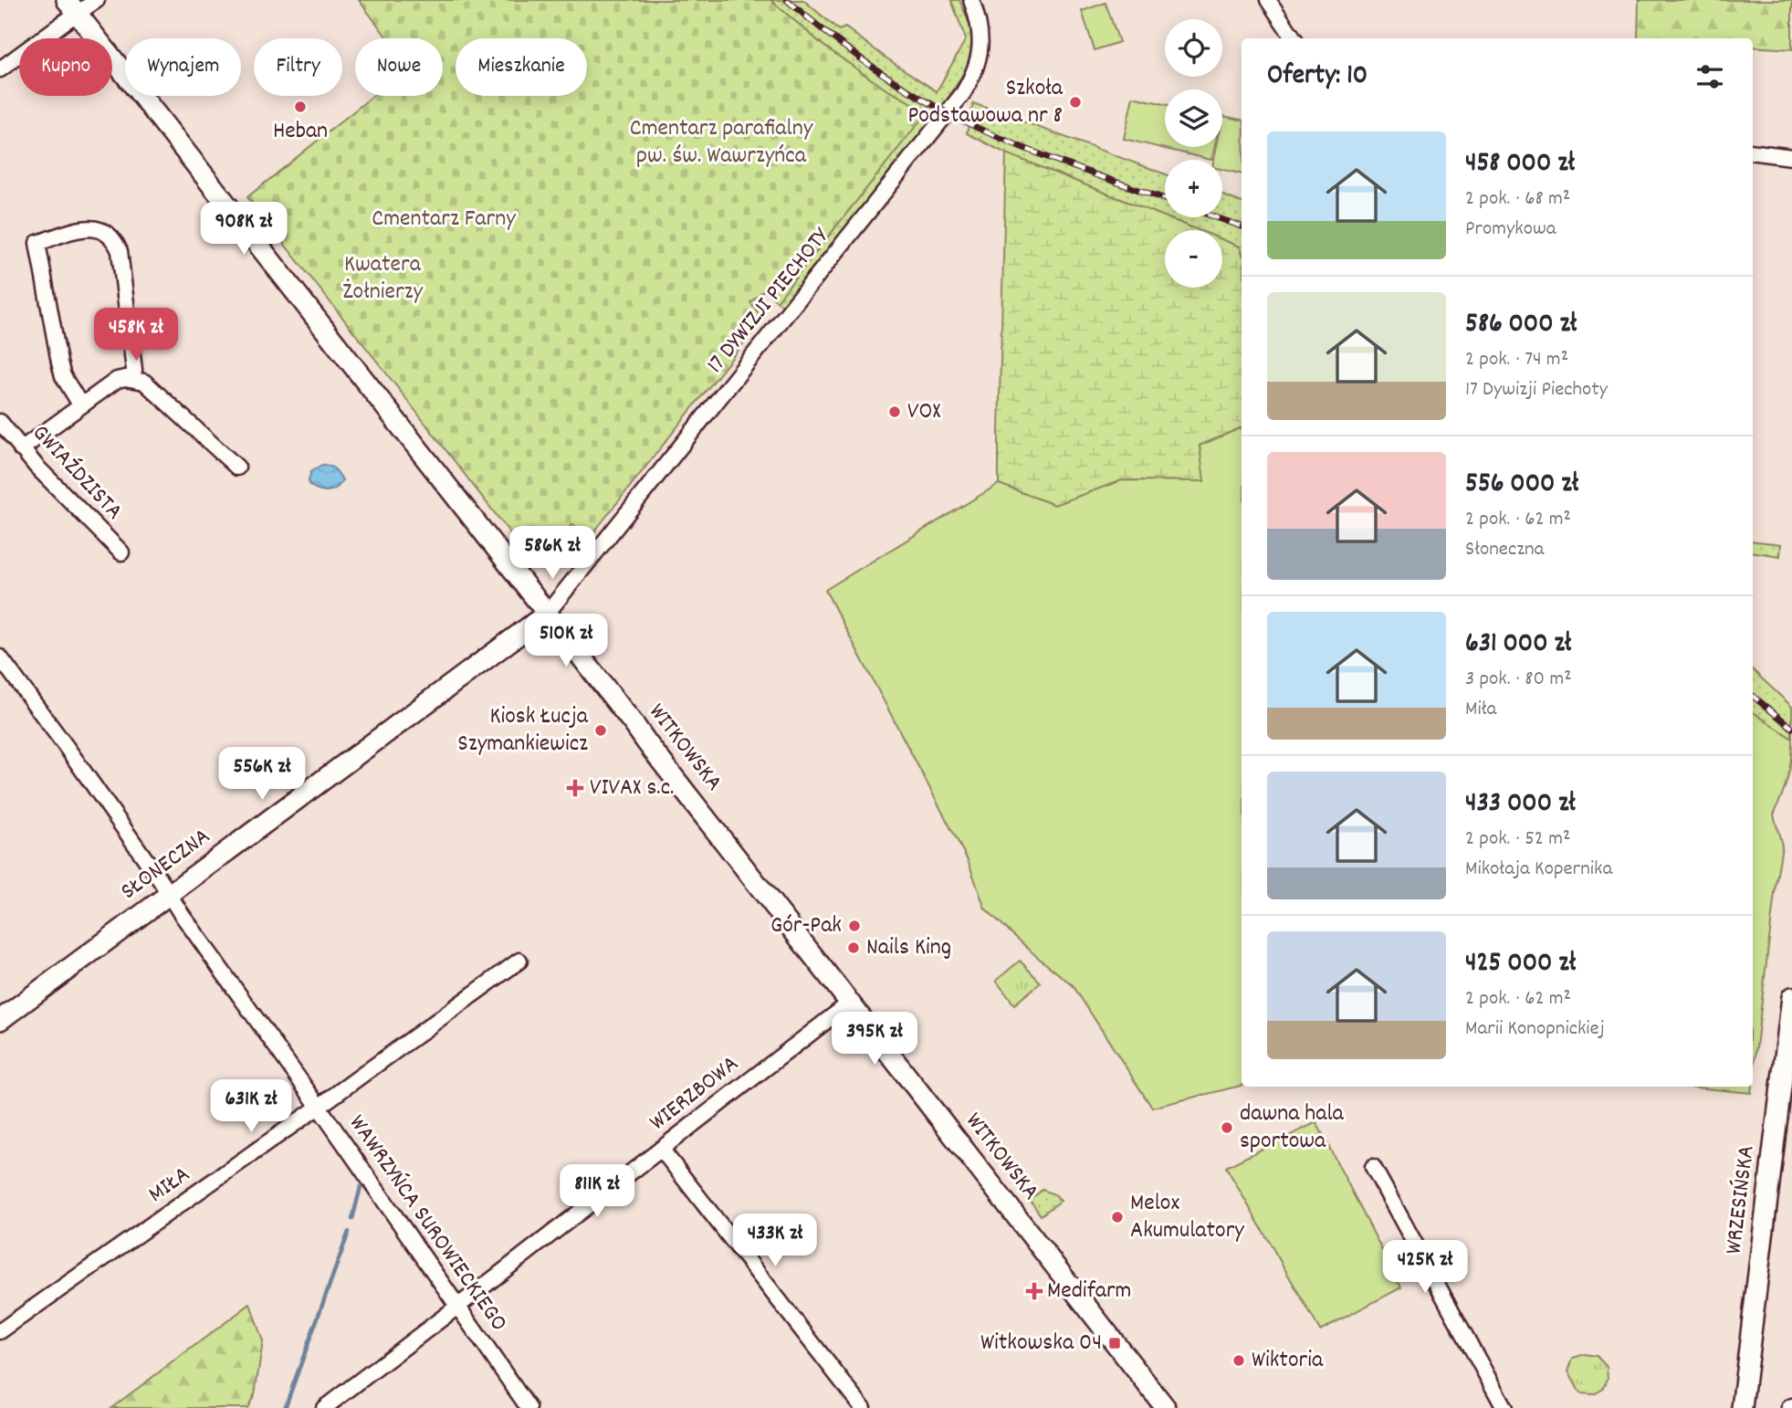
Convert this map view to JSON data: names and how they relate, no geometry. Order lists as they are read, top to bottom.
{
  "streets": {
    "street": [
      "17 DYWIZJI PIECHOTY",
      "GWIAŹDZISTA",
      "WITKOWSKA",
      "SŁONECZNA",
      "WIERZBOWA",
      "MIŁA",
      "WRZESIŃSKA",
      "WAWRZYŃCA SUROWIECKIEGO"
    ]
  },
  "crossings": [
    ["17 DYWIZJI PIECHOTY", "WITKOWSKA"],
    ["17 DYWIZJI PIECHOTY", "SŁONECZNA"],
    ["WITKOWSKA", "SŁONECZNA"],
    ["WITKOWSKA", "WIERZBOWA"],
    ["SŁONECZNA", "WAWRZYŃCA SUROWIECKIEGO"],
    ["WIERZBOWA", "WAWRZYŃCA SUROWIECKIEGO"],
    ["MIŁA", "WAWRZYŃCA SUROWIECKIEGO"]
  ],
  "parks": ["Cmentarz parafialny pw. św. Wawrzyńca", "Cmentarz Farny", "Kwatera Żołnierzy"],
  "places": {
    "other": [
      "Szkoła Podstawowa nr 8",
      "Heban",
      "VOX",
      "Kiosk Łucja Szymankiewicz",
      "Gór-Pak",
      "Nails King",
      "dawna hala sportowa",
      "Melox Akumulatory",
      "Wiktoria"
    ],
    "health": ["VIVAX s.c.", "Medifarm"],
    "transit": ["Witkowska 04"]
  },
  "page": {
    "map_buttons": ["+", "−"],
    "chip": [
      "Kupno",
      "Wynajem",
      "Filtry",
      "Nowe",
      "Mieszkanie"
    ],
    "heading": "Oferty: 10",
    "list": [
      {
        "name": "458 000 zł",
        "note": "2 pok. · 68 m² · Promykowa"
      },
      {
        "name": "586 000 zł",
        "note": "2 pok. · 74 m² · 17 Dywizji Piechoty"
      },
      {
        "name": "556 000 zł",
        "note": "2 pok. · 62 m² · Słoneczna"
      },
      {
        "name": "631 000 zł",
        "note": "3 pok. · 80 m² · Miła"
      },
      {
        "name": "433 000 zł",
        "note": "2 pok. · 52 m² · Mikołaja Kopernika"
      },
      {
        "name": "425 000 zł",
        "note": "2 pok. · 62 m² · Marii Konopnickiej"
      }
    ],
    "price": [
      "908K zł",
      "458K zł",
      "586K zł",
      "510K zł",
      "556K zł",
      "395K zł",
      "631K zł",
      "811K zł",
      "433K zł",
      "425K zł"
    ]
  }
}
